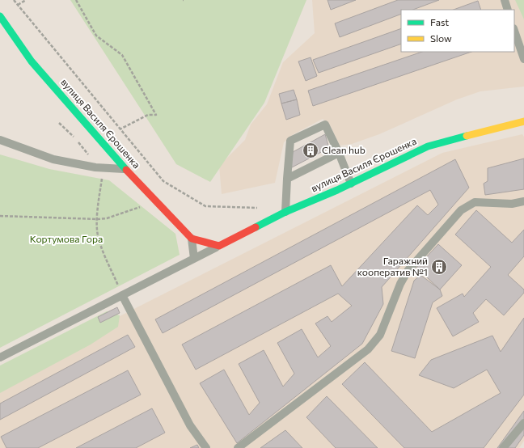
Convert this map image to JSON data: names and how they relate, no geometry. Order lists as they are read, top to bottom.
{
  "streets": {
    "main road": ["вулиця Василя Єрошенка"]
  },
  "parks": ["Кортумова Гора"],
  "places": {
    "building": ["Clean hub", "Гаражний кооператив №1"]
  },
  "legend": ["Fast", "Slow"]
}
